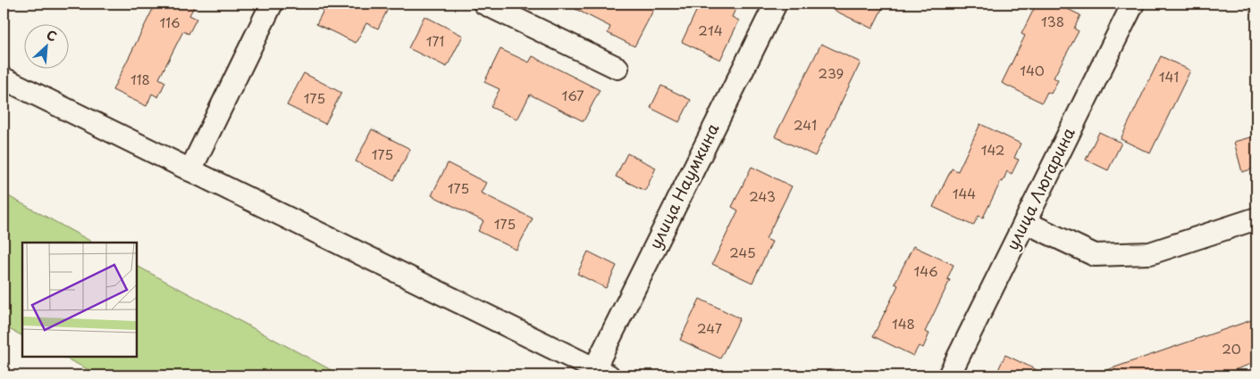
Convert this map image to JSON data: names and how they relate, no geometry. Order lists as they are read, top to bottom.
{
  "streets": {
    "street": ["улица Наумкина", "улица Люгарина"]
  },
  "house_numbers": [
    "138",
    "116",
    "214",
    "171",
    "140",
    "239",
    "141",
    "118",
    "167",
    "175",
    "241",
    "142",
    "175",
    "175",
    "144",
    "243",
    "175",
    "245",
    "146",
    "148",
    "247",
    "20"
  ],
  "north": "top right"
}
